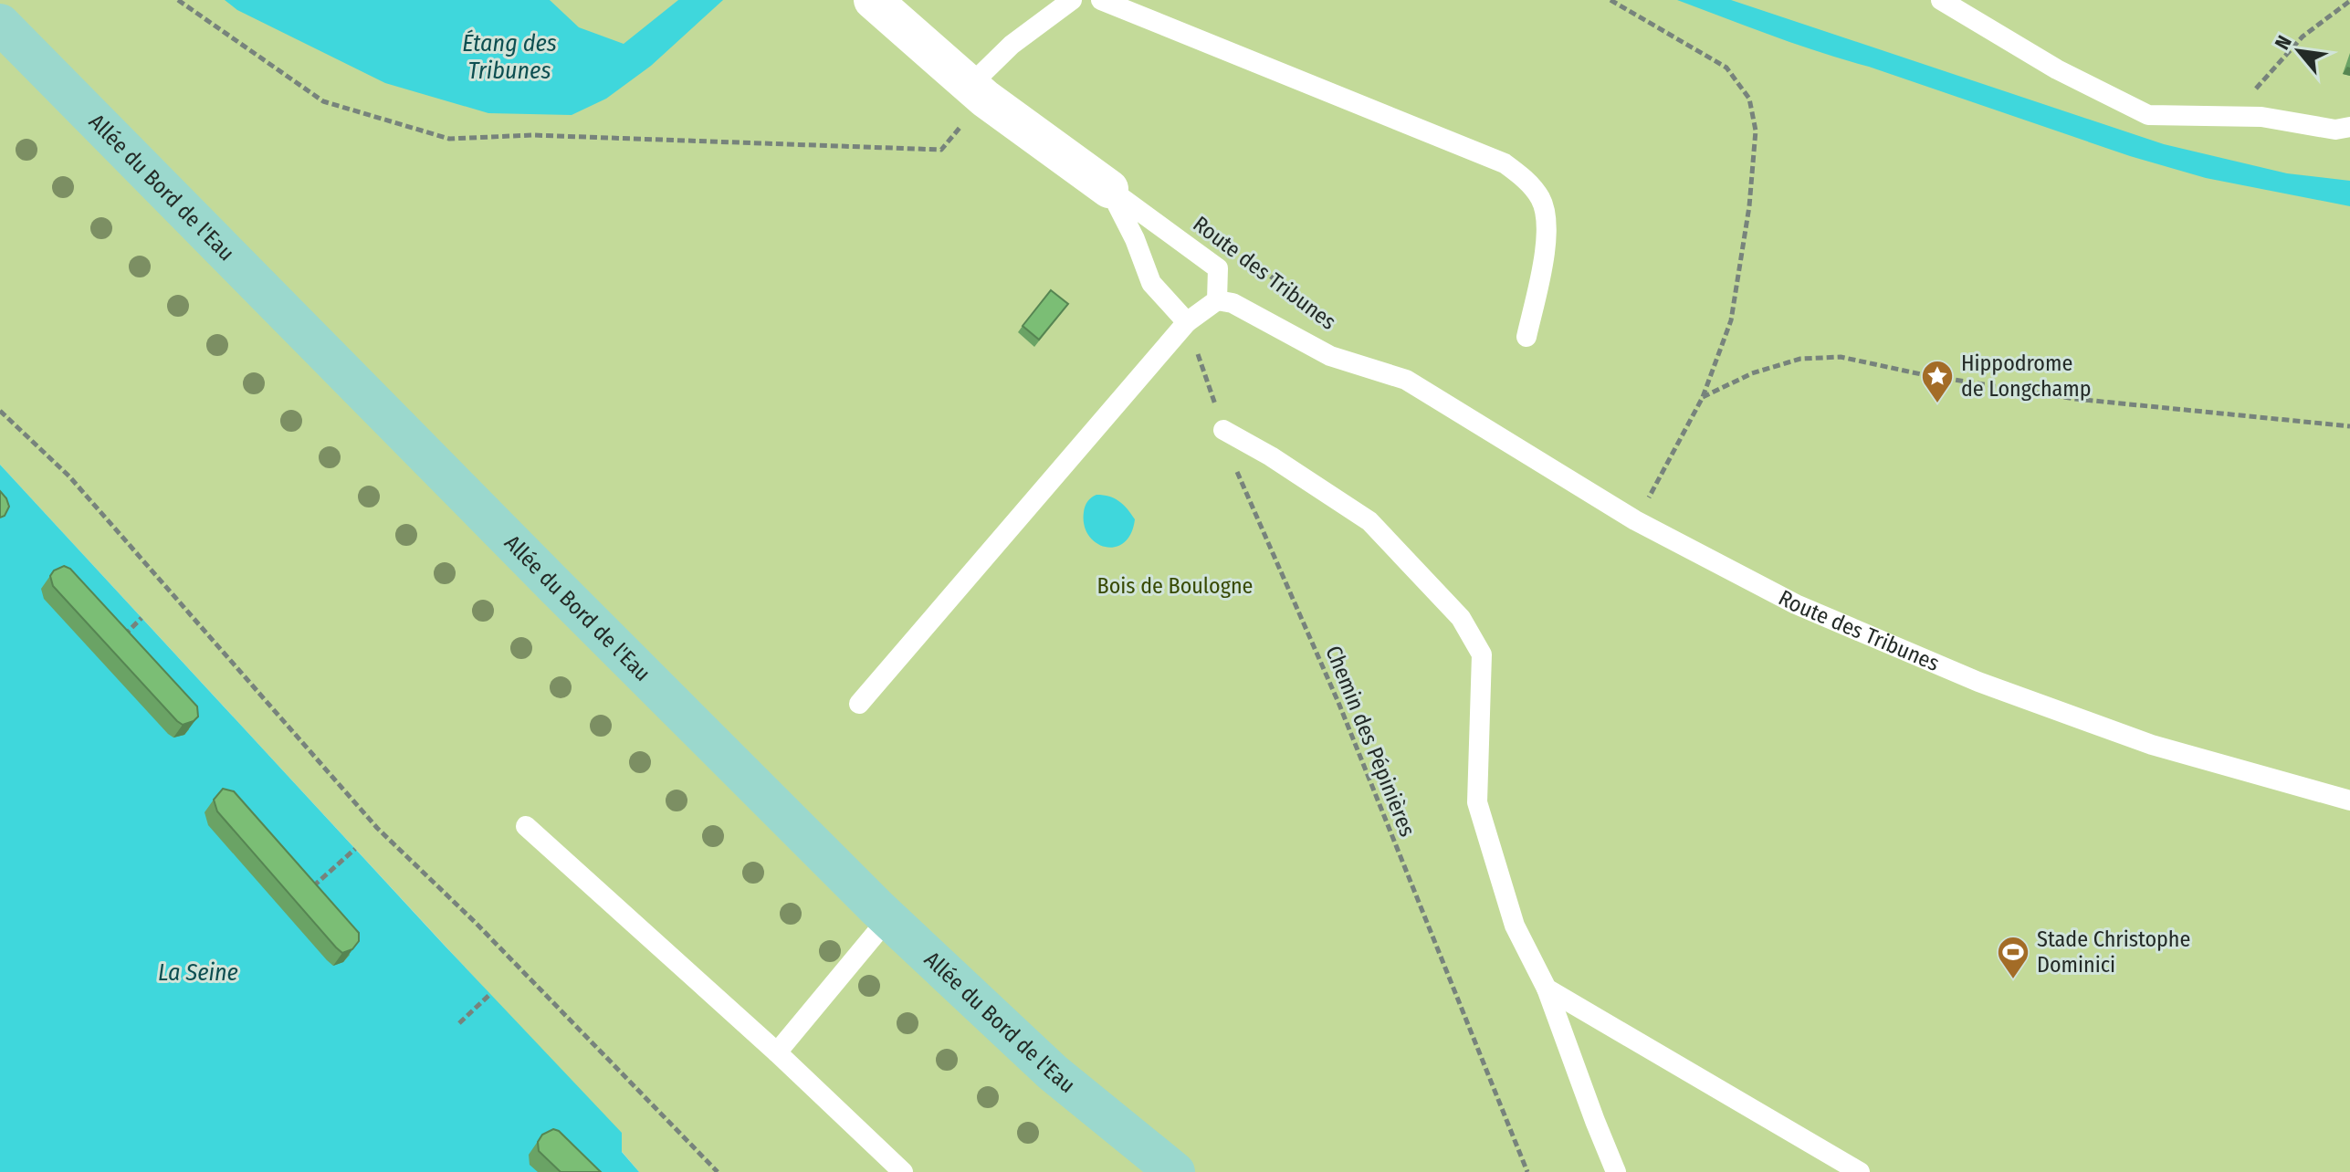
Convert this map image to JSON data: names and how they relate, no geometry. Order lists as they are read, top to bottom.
{
  "streets": {
    "main road": ["Allée du Bord de l'Eau"],
    "street": ["Route des Tribunes"],
    "path": ["Chemin des Pépinières"]
  },
  "crossings": [
    ["Route des Tribunes", "Chemin des Pépinières"]
  ],
  "water": ["Étang des Tribunes", "La Seine"],
  "parks": ["Bois de Boulogne"],
  "places": {
    "place": ["Hippodrome de Longchamp"],
    "sports": ["Stade Christophe Dominici"]
  },
  "north": "top left"
}
